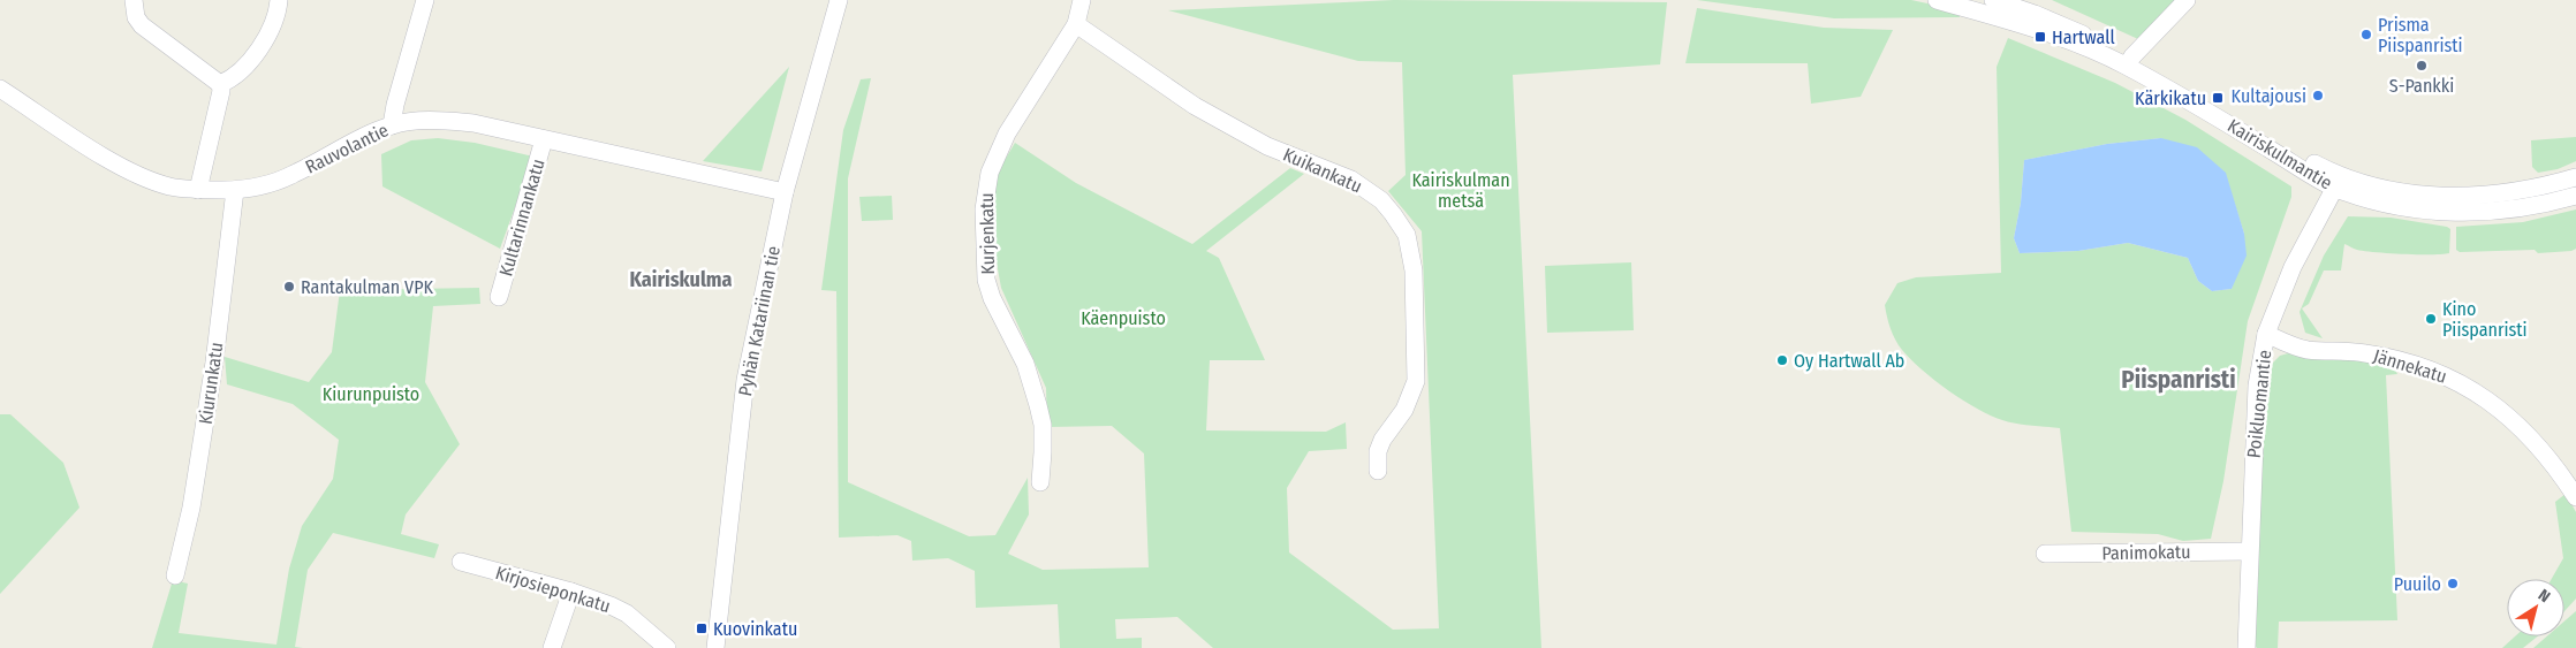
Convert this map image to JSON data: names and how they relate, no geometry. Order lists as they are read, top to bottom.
{
  "streets": {
    "street": [
      "Rauvolantie",
      "Kairiskulmantie",
      "Kuikankatu",
      "Kultarinnankatu",
      "Kurjenkatu",
      "Pyhän Katariinan tie",
      "Jännekatu",
      "Kiurunkatu",
      "Poikluomantie",
      "Panimokatu",
      "Kirjosieponkatu"
    ]
  },
  "crossings": [
    ["Rauvolantie", "Kultarinnankatu"],
    ["Rauvolantie", "Pyhän Katariinan tie"],
    ["Rauvolantie", "Kiurunkatu"],
    ["Kairiskulmantie", "Poikluomantie"],
    ["Kuikankatu", "Kurjenkatu"],
    ["Jännekatu", "Poikluomantie"],
    ["Poikluomantie", "Panimokatu"]
  ],
  "districts": ["Kairiskulma", "Piispanristi"],
  "parks": ["Kairiskulman metsä", "Käenpuisto", "Kiurunpuisto"],
  "places": {
    "other": [
      "Prisma Piispanristi",
      "S-Pankki",
      "Kultajousi",
      "Rantakulman VPK",
      "Kino Piispanristi",
      "Oy Hartwall Ab",
      "Puuilo"
    ],
    "transit": ["Hartwall", "Kärkikatu", "Kuovinkatu"]
  },
  "north": "top right"
}
